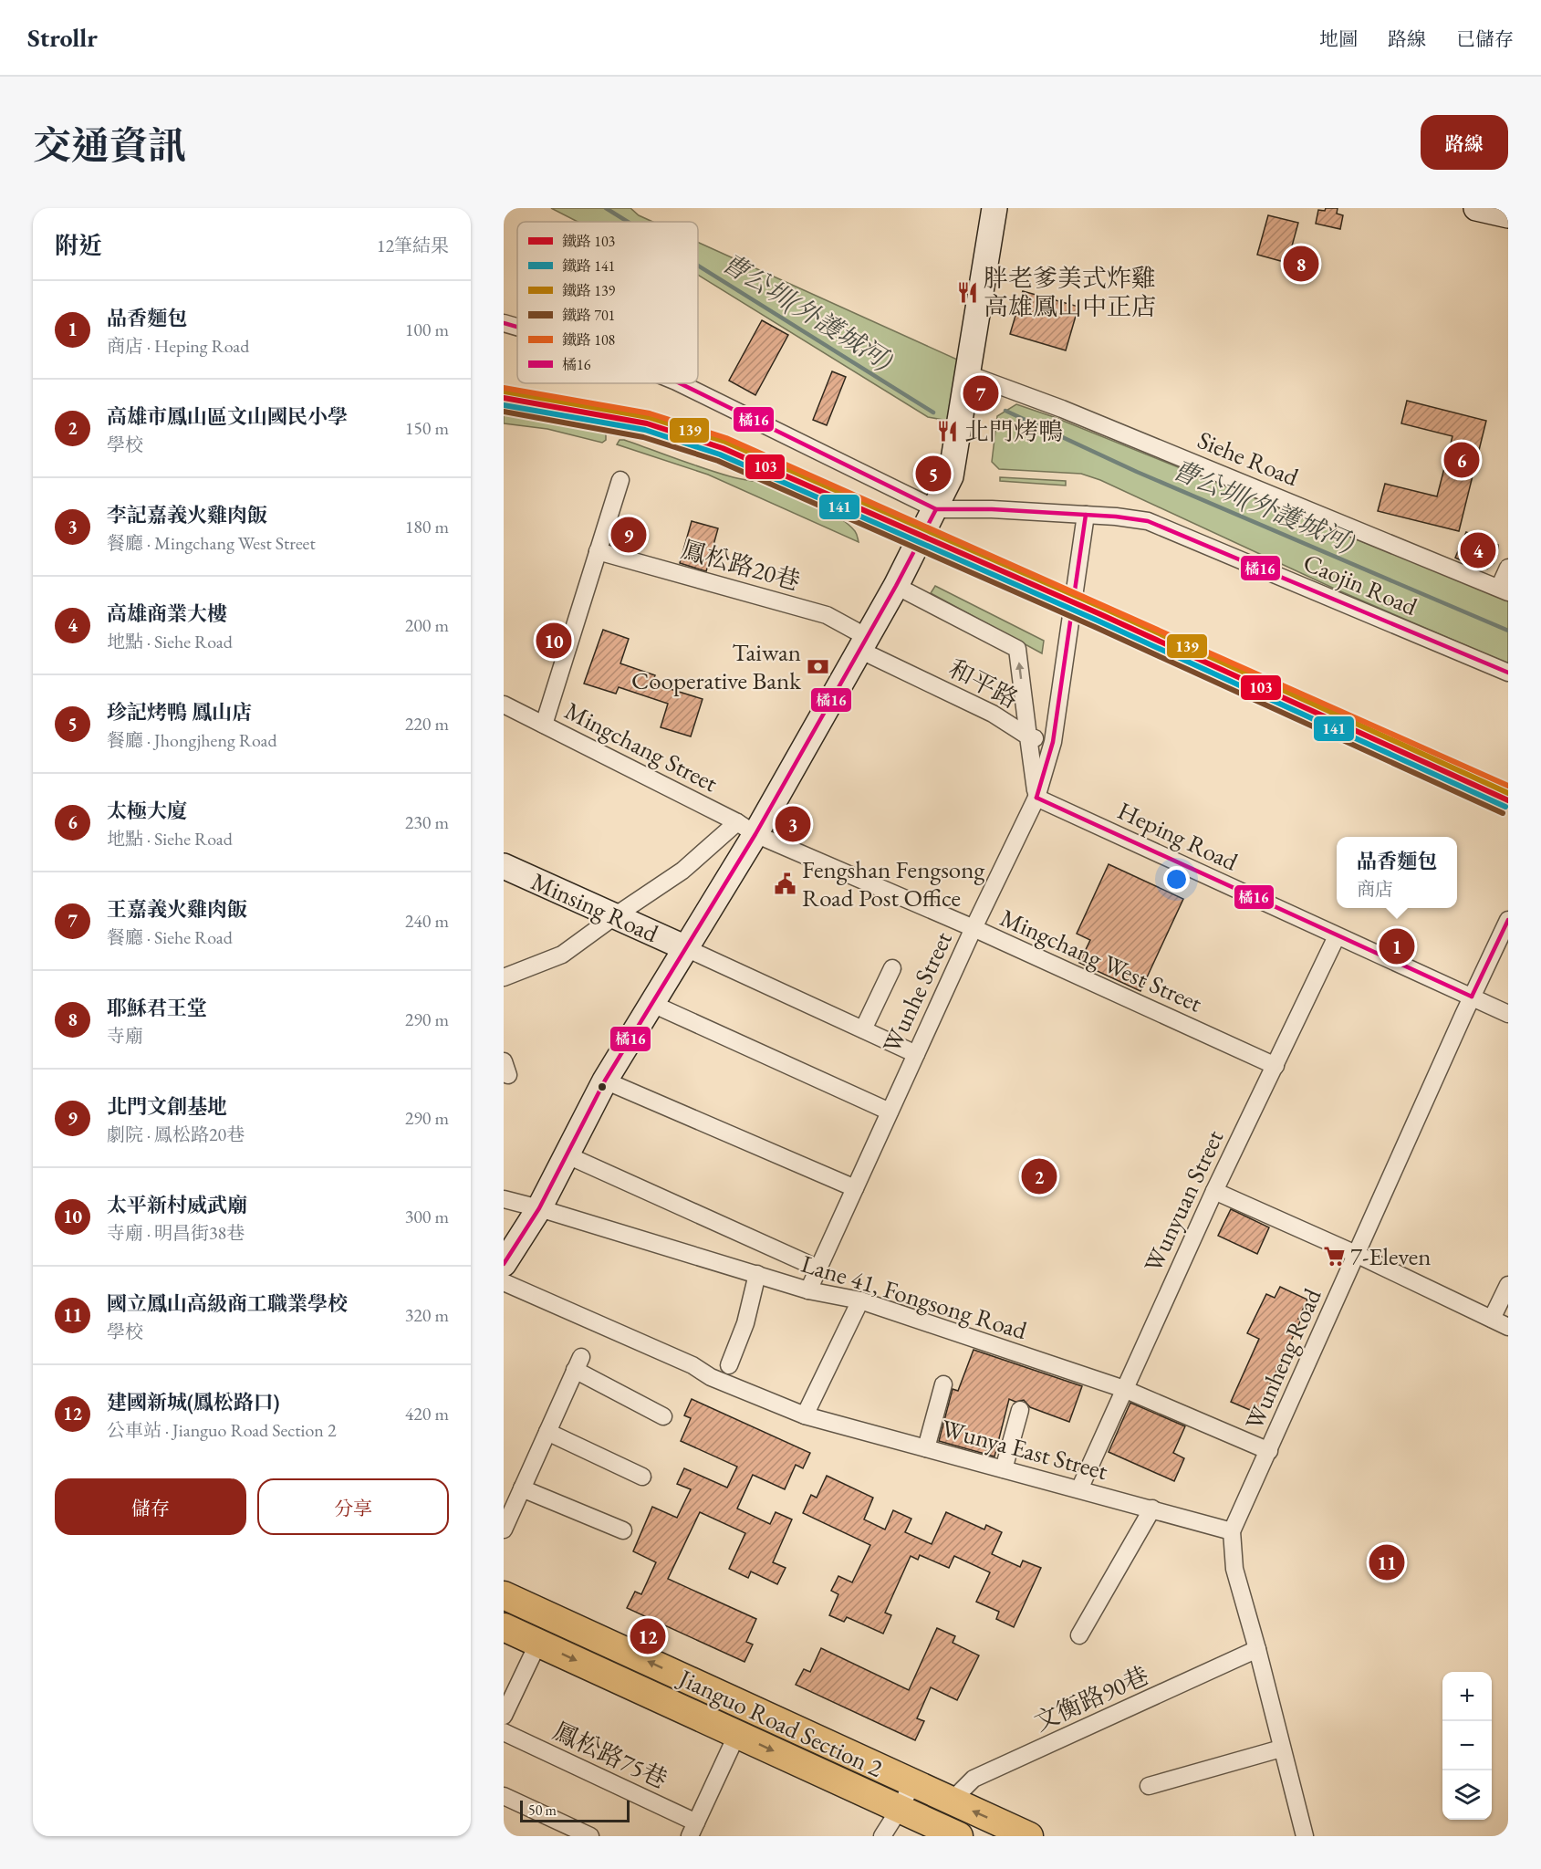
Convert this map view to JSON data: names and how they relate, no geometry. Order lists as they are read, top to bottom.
{
  "streets": {
    "main road": ["Jianguo Road Section 2"],
    "street": [
      "Siehe Road",
      "鳳松路20巷",
      "Caojin Road",
      "和平路",
      "Mingchang Street",
      "Heping Road",
      "Minsing Road",
      "Mingchang West Street",
      "Wunhe Street",
      "Wunyuan Street",
      "Lane 41, Fongsong Road",
      "Wunheng Road",
      "Wunya East Street",
      "文衡路90巷",
      "鳳松路75巷"
    ]
  },
  "crossings": [
    ["鳳松路20巷", "和平路"],
    ["Caojin Road", "Wunhe Street"],
    ["和平路", "Heping Road"],
    ["和平路", "Wunhe Street"],
    ["Mingchang Street", "Mingchang West Street"],
    ["Heping Road", "Wunhe Street"],
    ["Heping Road", "Wunyuan Street"],
    ["Heping Road", "Wunheng Road"],
    ["Mingchang West Street", "Wunhe Street"],
    ["Mingchang West Street", "Wunyuan Street"],
    ["Wunhe Street", "Lane 41, Fongsong Road"],
    ["Wunyuan Street", "Lane 41, Fongsong Road"],
    ["Wunyuan Street", "Wunya East Street"],
    ["Lane 41, Fongsong Road", "Wunheng Road"],
    ["Wunheng Road", "Wunya East Street"],
    ["Wunheng Road", "文衡路90巷"],
    ["文衡路90巷", "Jianguo Road Section 2"],
    ["Jianguo Road Section 2", "鳳松路75巷"]
  ],
  "water": ["曹公圳(外護城河)"],
  "places": {
    "restaurant": ["胖老爹美式炸雞 高雄鳳山中正店", "北門烤鴨"],
    "bank": ["Taiwan Cooperative Bank"],
    "public building": ["Fengshan Fengsong Road Post Office"],
    "supermarket": ["7-Eleven"]
  },
  "lines": [
    "transit line 橘16",
    "rail line 108",
    "rail line 139",
    "rail line 103",
    "rail line 141",
    "rail line 701"
  ],
  "legend": [
    "鐵路 103",
    "鐵路 141",
    "鐵路 139",
    "鐵路 701",
    "鐵路 108",
    "橘16"
  ],
  "scale_bar": "50 m",
  "page": {
    "header": "Strollr",
    "nav": ["地圖", "路線", "已儲存"],
    "title": "交通資訊",
    "buttons": [
      "路線",
      ["儲存", "分享"]
    ],
    "heading": ["附近", "12筆結果"],
    "pins": [
      "8",
      "7",
      "6",
      "5",
      "9",
      "4",
      "10",
      "3",
      "1",
      "2",
      "11",
      "12"
    ],
    "list": [
      {
        "mark": "1",
        "name": "品香麵包",
        "note": "商店 · Heping Road",
        "value": "100 m"
      },
      {
        "mark": "2",
        "name": "高雄市鳳山區文山國民小學",
        "note": "學校",
        "value": "150 m"
      },
      {
        "mark": "3",
        "name": "李記嘉義火雞肉飯",
        "note": "餐廳 · Mingchang West Street",
        "value": "180 m"
      },
      {
        "mark": "4",
        "name": "高雄商業大樓",
        "note": "地點 · Siehe Road",
        "value": "200 m"
      },
      {
        "mark": "5",
        "name": "珍記烤鴨 鳳山店",
        "note": "餐廳 · Jhongjheng Road",
        "value": "220 m"
      },
      {
        "mark": "6",
        "name": "太極大廈",
        "note": "地點 · Siehe Road",
        "value": "230 m"
      },
      {
        "mark": "7",
        "name": "王嘉義火雞肉飯",
        "note": "餐廳 · Siehe Road",
        "value": "240 m"
      },
      {
        "mark": "8",
        "name": "耶穌君王堂",
        "note": "寺廟",
        "value": "290 m"
      },
      {
        "mark": "9",
        "name": "北門文創基地",
        "note": "劇院 · 鳳松路20巷",
        "value": "290 m"
      },
      {
        "mark": "10",
        "name": "太平新村威武廟",
        "note": "寺廟 · 明昌街38巷",
        "value": "300 m"
      },
      {
        "mark": "11",
        "name": "國立鳳山高級商工職業學校",
        "note": "學校",
        "value": "320 m"
      },
      {
        "mark": "12",
        "name": "建國新城(鳳松路口)",
        "note": "公車站 · Jianguo Road Section 2",
        "value": "420 m"
      }
    ],
    "popup": ["品香麵包", "商店"],
    "map_buttons": ["+", "−"],
    "scale": "50 m"
  }
}
